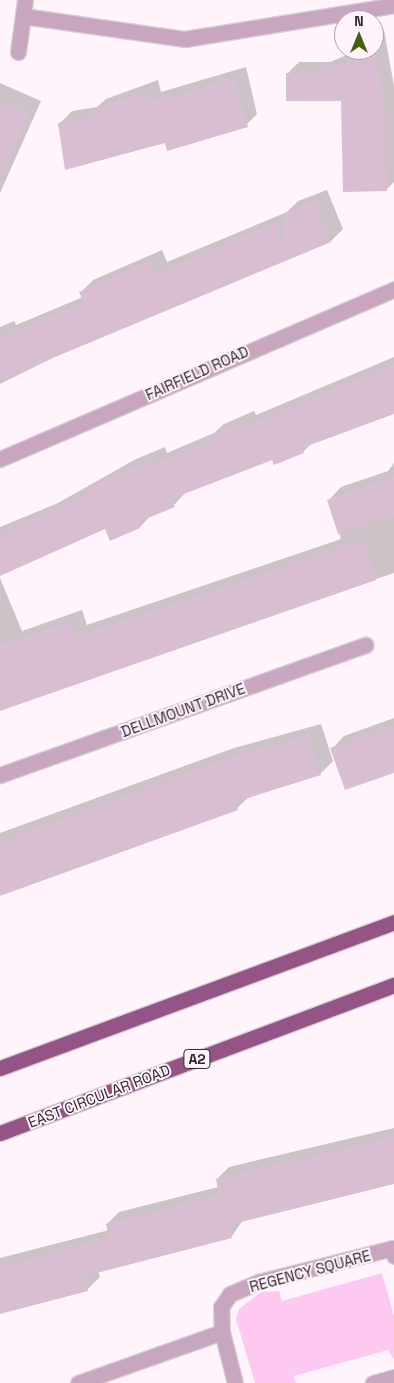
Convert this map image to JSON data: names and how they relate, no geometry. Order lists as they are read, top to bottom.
{
  "streets": {
    "highway": ["A2", "EAST CIRCULAR ROAD"],
    "street": ["FAIRFIELD ROAD", "DELLMOUNT DRIVE", "REGENCY SQUARE"]
  },
  "north": "top"
}
